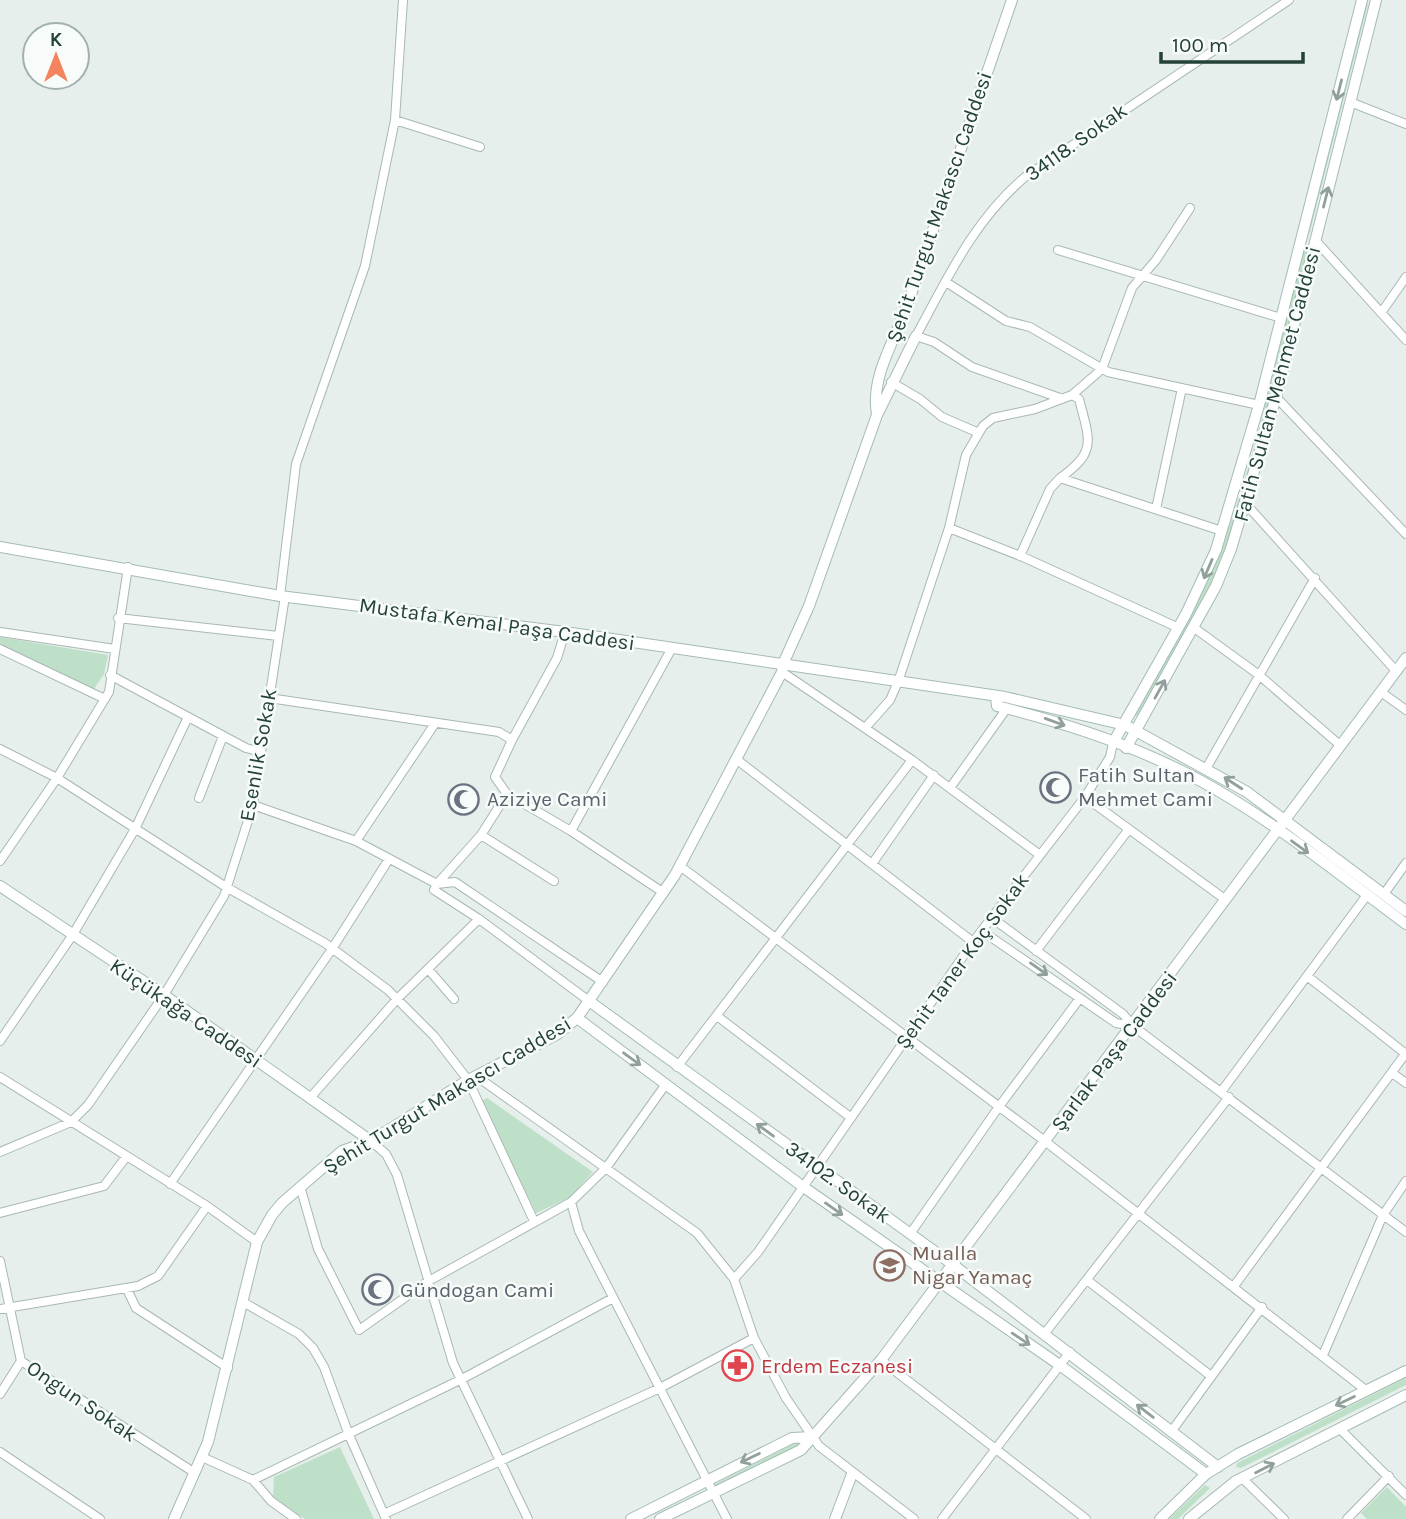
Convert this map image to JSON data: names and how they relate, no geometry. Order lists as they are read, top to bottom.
{
  "streets": {
    "street": [
      "34118. Sokak",
      "Şehit Turgut Makascı Caddesi",
      "Fatih Sultan Mehmet Caddesi",
      "Mustafa Kemal Paşa Caddesi",
      "Esenlik Sokak",
      "Şehit Taner Koç Sokak",
      "Küçükağa Caddesi",
      "Şarlak Paşa Caddesi",
      "34102. Sokak",
      "Ongun Sokak"
    ]
  },
  "crossings": [
    ["34118. Sokak", "Şehit Turgut Makascı Caddesi"],
    ["Şehit Turgut Makascı Caddesi", "Mustafa Kemal Paşa Caddesi"],
    ["Şehit Turgut Makascı Caddesi", "Küçükağa Caddesi"],
    ["Şehit Turgut Makascı Caddesi", "34102. Sokak"],
    ["Şehit Turgut Makascı Caddesi", "Ongun Sokak"],
    ["Fatih Sultan Mehmet Caddesi", "Mustafa Kemal Paşa Caddesi"],
    ["Fatih Sultan Mehmet Caddesi", "Şehit Taner Koç Sokak"],
    ["Mustafa Kemal Paşa Caddesi", "Esenlik Sokak"],
    ["Mustafa Kemal Paşa Caddesi", "Şarlak Paşa Caddesi"],
    ["Esenlik Sokak", "Küçükağa Caddesi"],
    ["Şehit Taner Koç Sokak", "34102. Sokak"],
    ["Şarlak Paşa Caddesi", "34102. Sokak"]
  ],
  "places": {
    "mosque": ["Fatih Sultan Mehmet Cami", "Aziziye Cami", "Gündogan Cami"],
    "school or university": ["Mualla Nigar Yamaç"],
    "pharmacy": ["Erdem Eczanesi"]
  },
  "scale_bar": "100 m",
  "north": "top"
}
